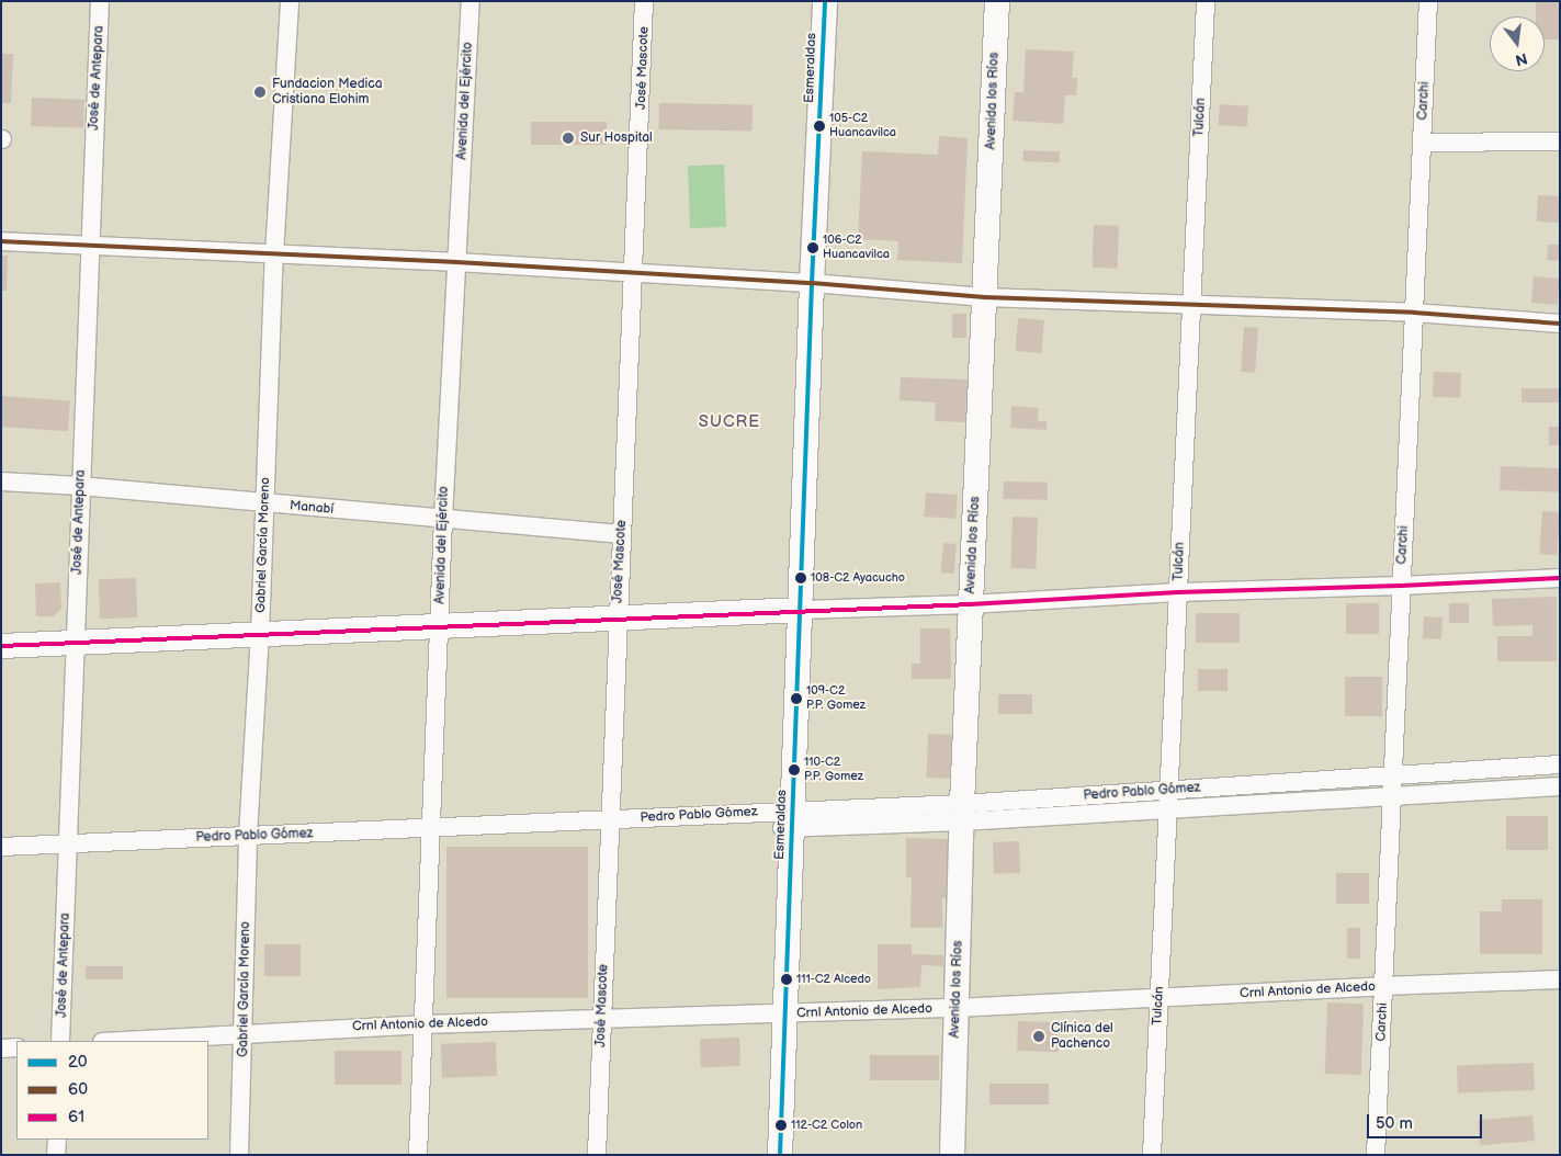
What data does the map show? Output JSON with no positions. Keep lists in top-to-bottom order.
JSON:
{
  "streets": {
    "main road": ["Esmeraldas", "Avenida los Ríos"],
    "street": [
      "José Mascote",
      "José de Antepara",
      "Avenida del Ejército",
      "Carchi",
      "Tulcán",
      "Manabí",
      "Gabriel García Moreno",
      "Pedro Pablo Gómez",
      "Crnl Antonio de Alcedo"
    ]
  },
  "crossings": [
    ["José Mascote", "Manabí"],
    ["José Mascote", "Pedro Pablo Gómez"],
    ["José Mascote", "Crnl Antonio de Alcedo"],
    ["Esmeraldas", "Pedro Pablo Gómez"],
    ["Esmeraldas", "Crnl Antonio de Alcedo"],
    ["José de Antepara", "Manabí"],
    ["José de Antepara", "Pedro Pablo Gómez"],
    ["Avenida del Ejército", "Manabí"],
    ["Avenida del Ejército", "Pedro Pablo Gómez"],
    ["Avenida del Ejército", "Crnl Antonio de Alcedo"],
    ["Avenida los Ríos", "Pedro Pablo Gómez"],
    ["Avenida los Ríos", "Crnl Antonio de Alcedo"],
    ["Carchi", "Pedro Pablo Gómez"],
    ["Carchi", "Crnl Antonio de Alcedo"],
    ["Tulcán", "Pedro Pablo Gómez"],
    ["Tulcán", "Crnl Antonio de Alcedo"],
    ["Manabí", "Gabriel García Moreno"],
    ["Gabriel García Moreno", "Pedro Pablo Gómez"],
    ["Gabriel García Moreno", "Crnl Antonio de Alcedo"]
  ],
  "districts": ["SUCRE"],
  "places": [
    "Fundacion Medica Cristiana Elohim",
    "105-C2 Huancavilca",
    "Sur Hospital",
    "106-C2 Huancavilca",
    "108-C2 Ayacucho",
    "109-C2 P.P. Gomez",
    "110-C2 P.P. Gomez",
    "111-C2 Alcedo",
    "Clínica del Pachenco",
    "112-C2 Colon"
  ],
  "lines": ["transit line 20", "transit line 60", "transit line 61"],
  "legend": ["20", "60", "61"],
  "scale_bar": "50 m",
  "north": "bottom"
}
